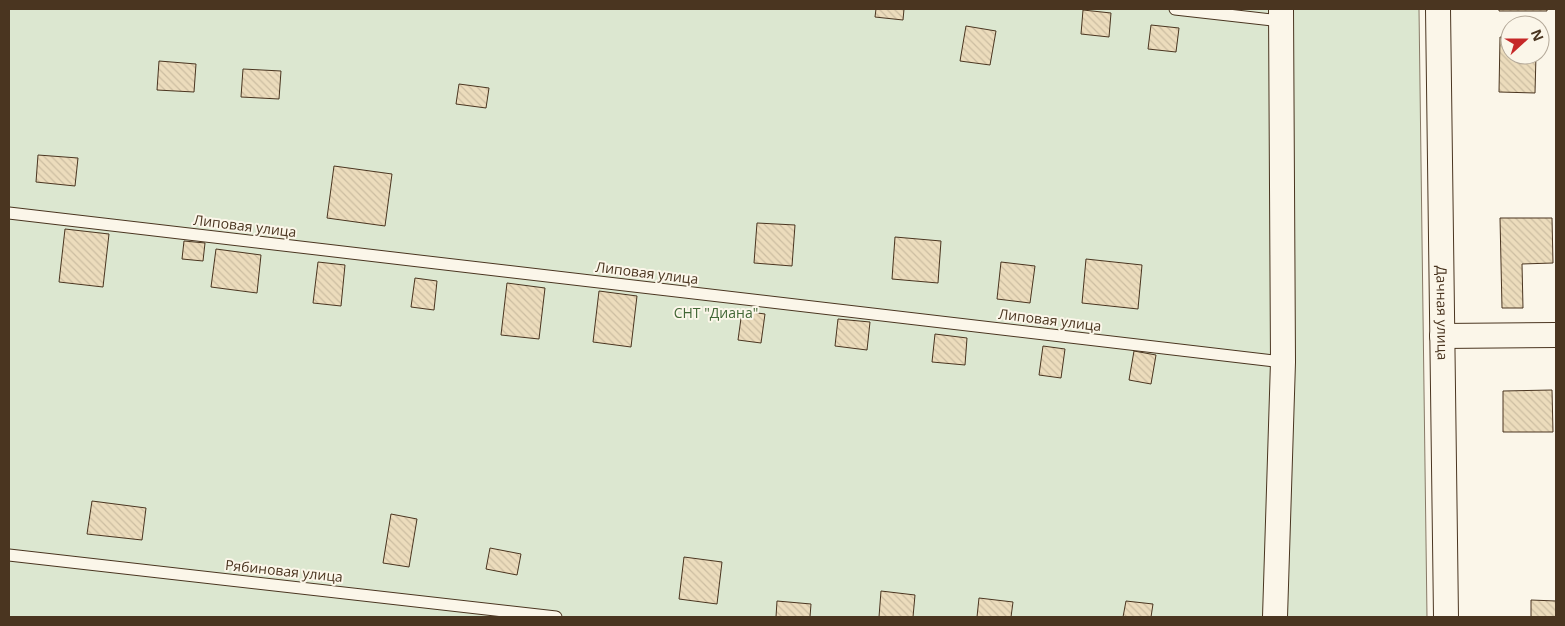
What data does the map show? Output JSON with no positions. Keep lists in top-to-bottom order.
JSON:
{
  "streets": {
    "street": ["Дачная улица"],
    "lane": ["Липовая улица", "Рябиновая улица"]
  },
  "parks": ["СНТ \"Диана\""],
  "north": "right"
}
